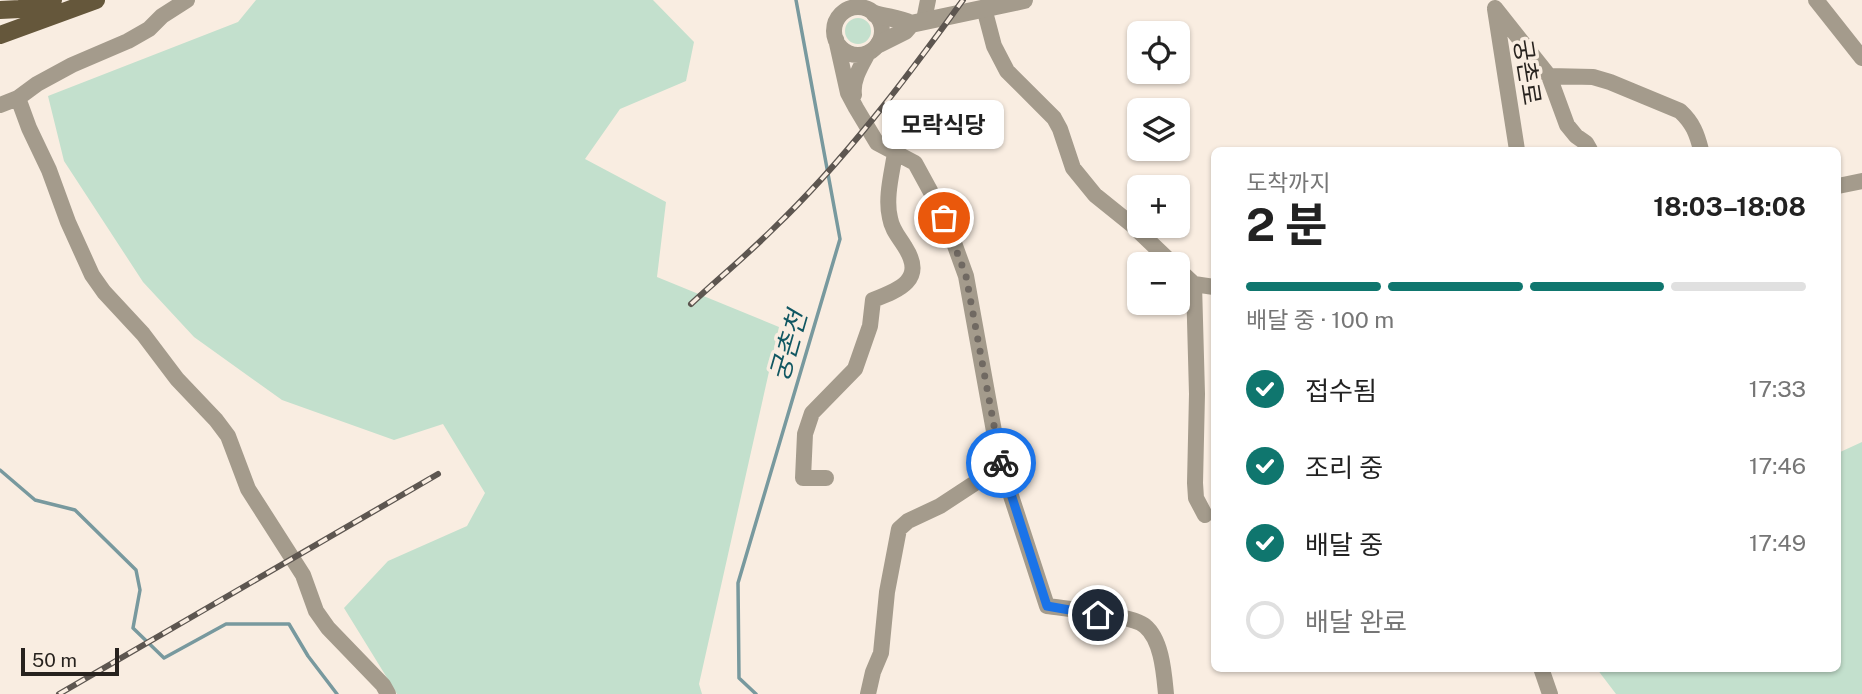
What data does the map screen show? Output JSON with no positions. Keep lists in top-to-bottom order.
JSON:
{
  "streets": {
    "street": ["궁촌로"]
  },
  "water": ["궁촌천"],
  "places": ["모락식당"],
  "scale_bar": "50 m",
  "page": {
    "map_buttons": ["+", "−"],
    "bubble": "모락식당",
    "heading": ["2 분", "도착까지", "18:03–18:08"],
    "bar": "배달 중 · 100 m",
    "list": [
      ["접수됨", "17:33"],
      ["조리 중", "17:46"],
      ["배달 중", "17:49"],
      "배달 완료"
    ],
    "scale": "50 m"
  }
}
